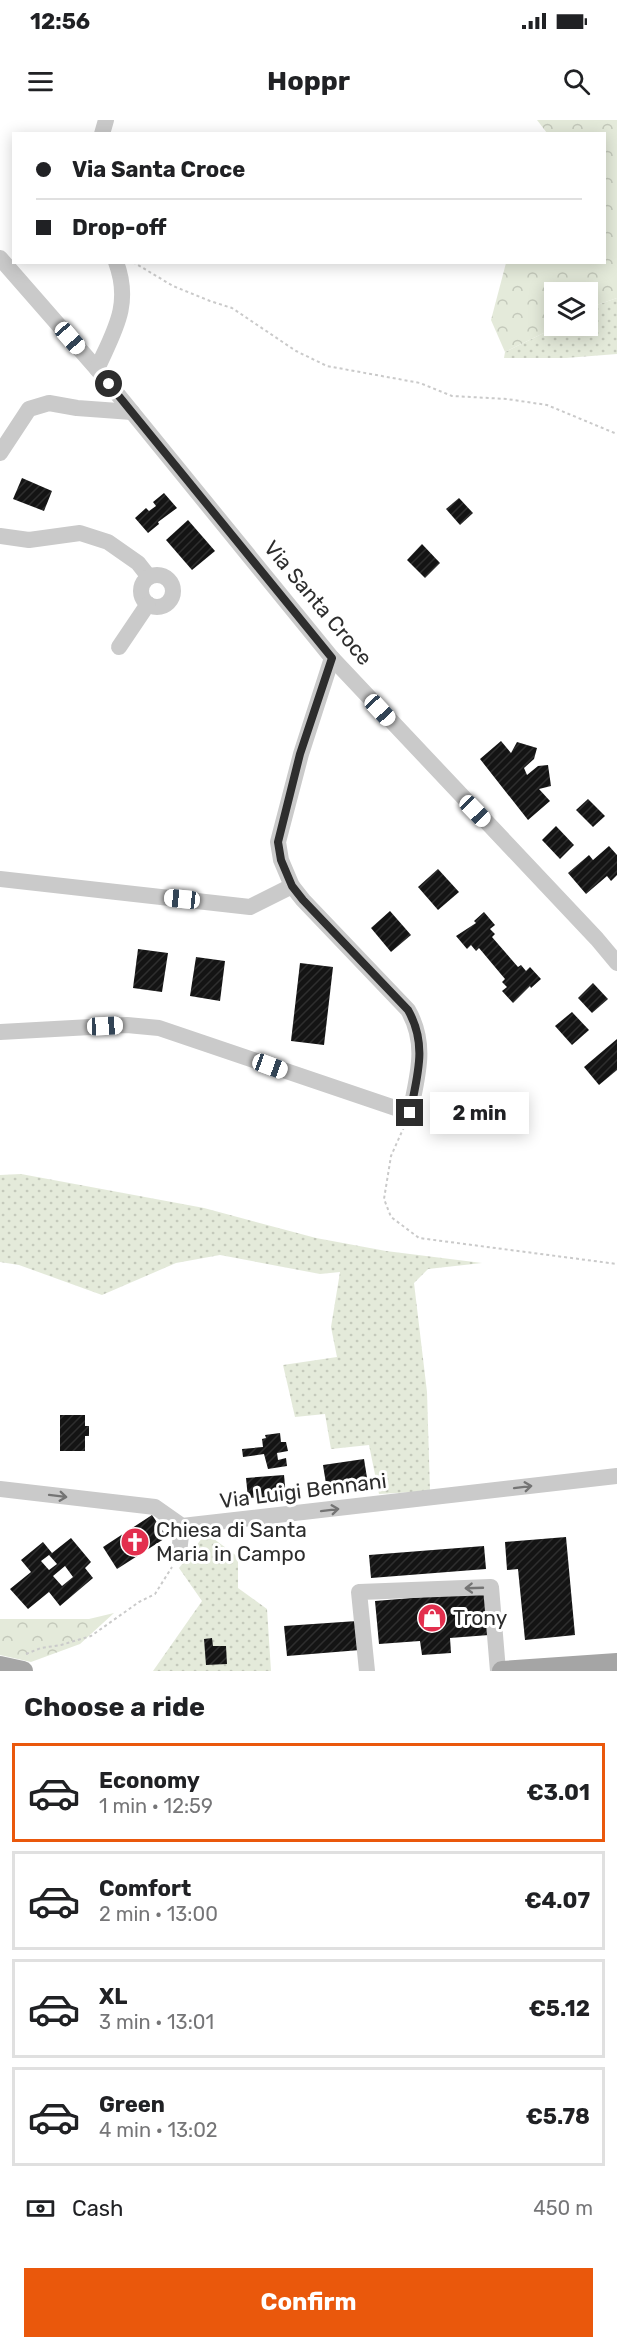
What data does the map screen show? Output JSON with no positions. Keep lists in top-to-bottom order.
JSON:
{
  "streets": {
    "street": ["Via Santa Croce", "Via Luigi Bennani"]
  },
  "one_way": ["Via Luigi Bennani"],
  "places": {
    "church": ["Chiesa di Santa Maria in Campo"],
    "shop": ["Trony"]
  },
  "page": {
    "status": "12:56",
    "header": "Hoppr",
    "banner": ["Via Santa Croce", "Drop-off"],
    "bubble": "2 min",
    "heading": "Choose a ride",
    "list": [
      {
        "name": "Economy",
        "note": "1 min · 12:59",
        "value": "€3.01"
      },
      {
        "name": "Comfort",
        "note": "2 min · 13:00",
        "value": "€4.07"
      },
      {
        "name": "XL",
        "note": "3 min · 13:01",
        "value": "€5.12"
      },
      {
        "name": "Green",
        "note": "4 min · 13:02",
        "value": "€5.78"
      }
    ],
    "pay": ["Cash", "450 m"],
    "buttons": "Confirm"
  }
}
